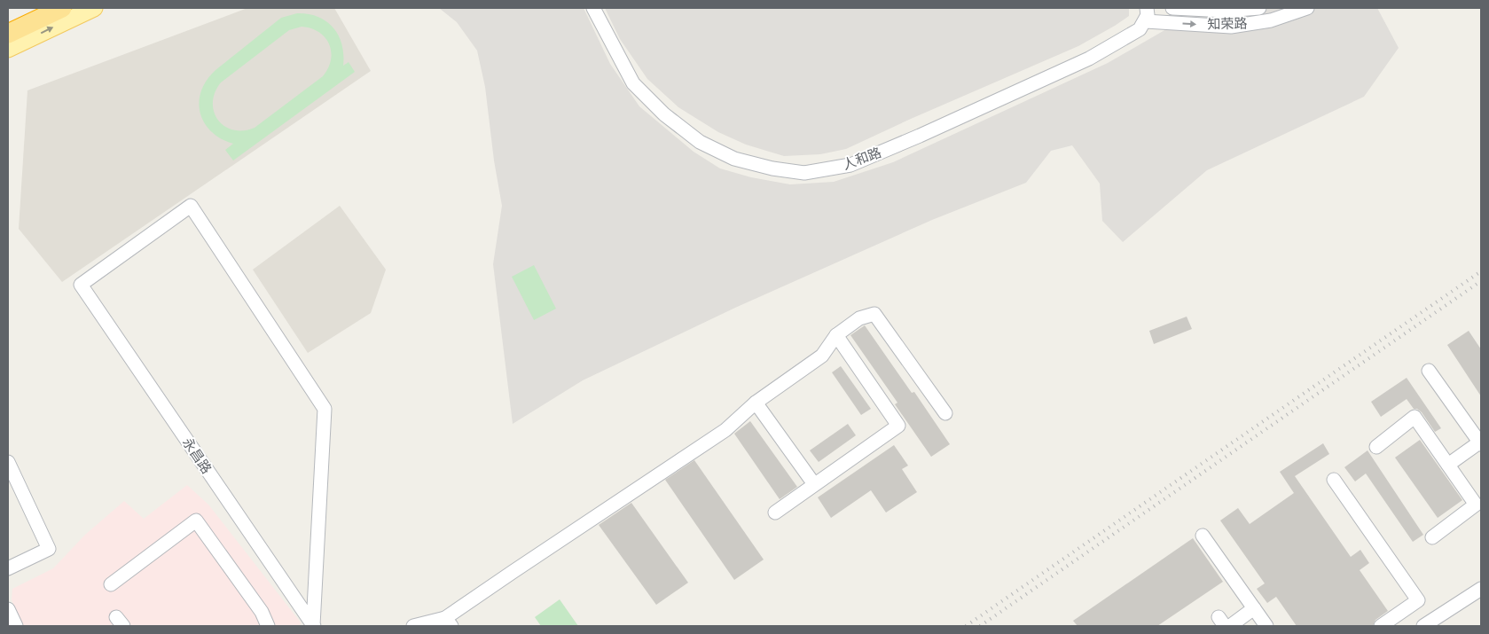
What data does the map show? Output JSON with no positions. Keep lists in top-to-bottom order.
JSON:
{
  "streets": {
    "street": ["知荣路", "人和路", "永昌路"]
  },
  "crossings": [
    ["知荣路", "人和路"]
  ]
}
